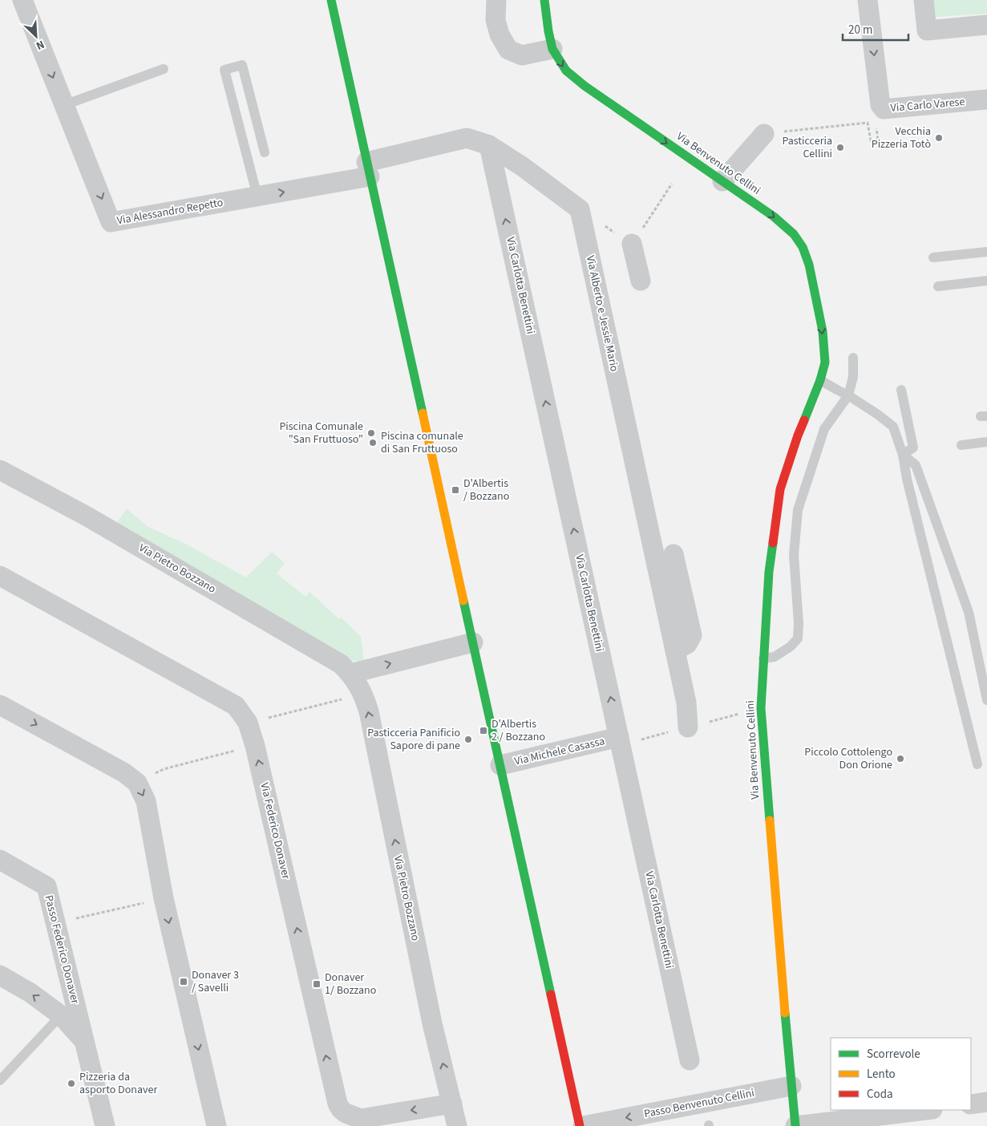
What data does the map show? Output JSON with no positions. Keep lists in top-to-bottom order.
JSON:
{
  "streets": {
    "street": [
      "Via Carlo Varese",
      "Via Benvenuto Cellini",
      "Via Alessandro Repetto",
      "Via Carlotta Benettini",
      "Via Alberto e Jessie Mario",
      "Via Pietro Bozzano",
      "Via Michele Casassa",
      "Via Federico Donaver",
      "Passo Federico Donaver",
      "Passo Benvenuto Cellini"
    ]
  },
  "crossings": [
    ["Via Benvenuto Cellini", "Passo Benvenuto Cellini"],
    ["Via Carlotta Benettini", "Via Michele Casassa"],
    ["Via Pietro Bozzano", "Via Federico Donaver"]
  ],
  "one_way": ["Passo Benvenuto Cellini"],
  "places": {
    "other": [
      "Vecchia Pizzeria Totò",
      "Pasticceria Cellini",
      "Piscina Comunale \"San Fruttuoso\"",
      "Piscina comunale di San Fruttuoso",
      "Pasticceria Panificio Sapore di pane",
      "Piccolo Cottolengo Don Orione",
      "Pizzeria da asporto Donaver"
    ],
    "transit": [
      "D'Albertis / Bozzano",
      "D'Albertis 2 / Bozzano",
      "Donaver 3 / Savelli",
      "Donaver 1/ Bozzano"
    ]
  },
  "legend": ["Scorrevole", "Lento", "Coda"],
  "scale_bar": "20 m",
  "north": "bottom right"
}
